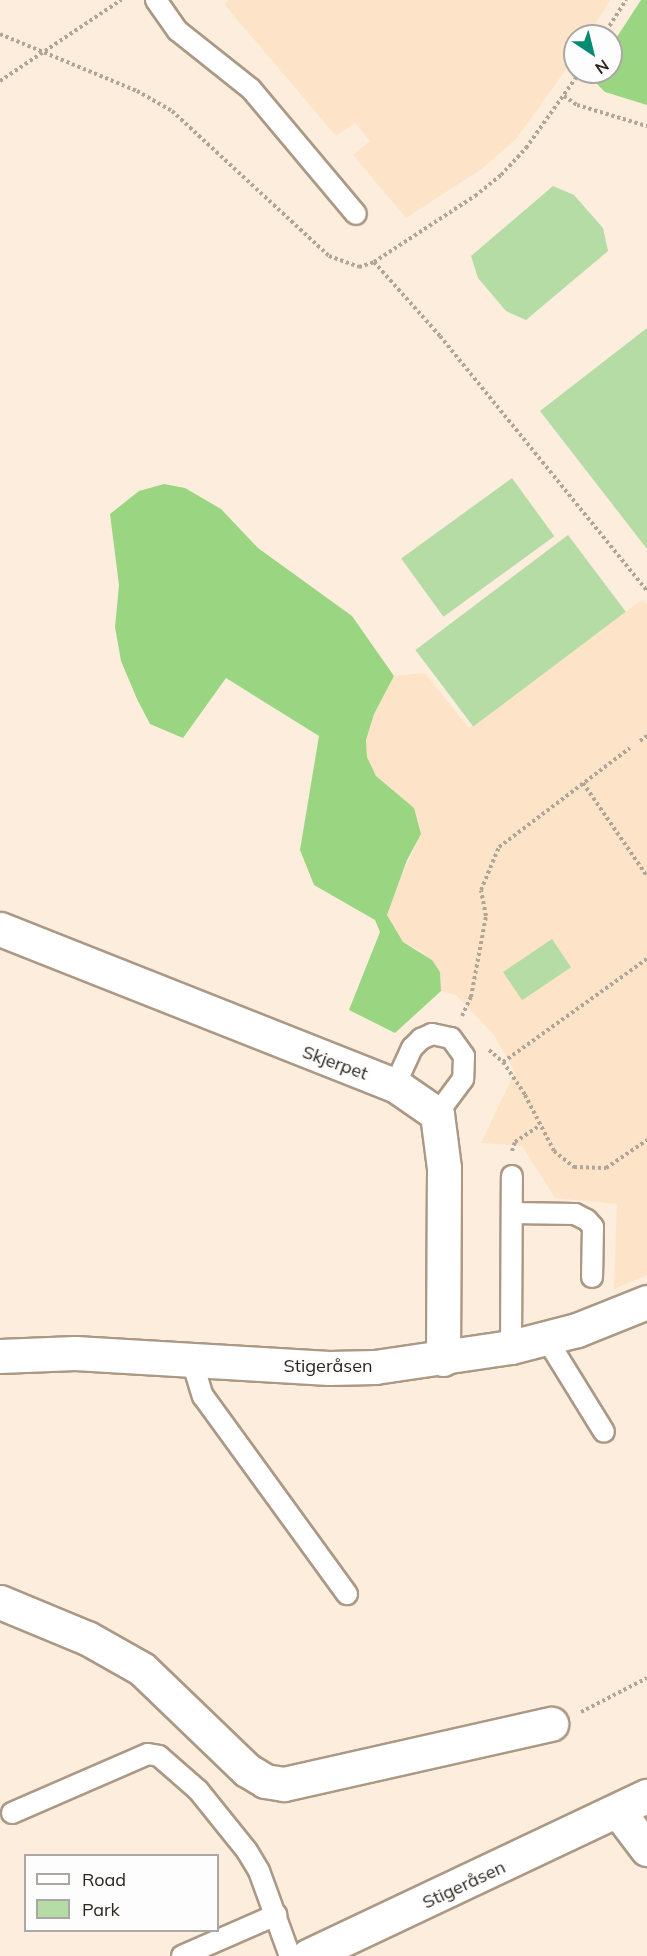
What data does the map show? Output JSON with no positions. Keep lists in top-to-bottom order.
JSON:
{
  "streets": {
    "street": ["Skjerpet", "Stigeråsen"]
  },
  "legend": ["Road", "Park"],
  "north": "bottom right"
}
